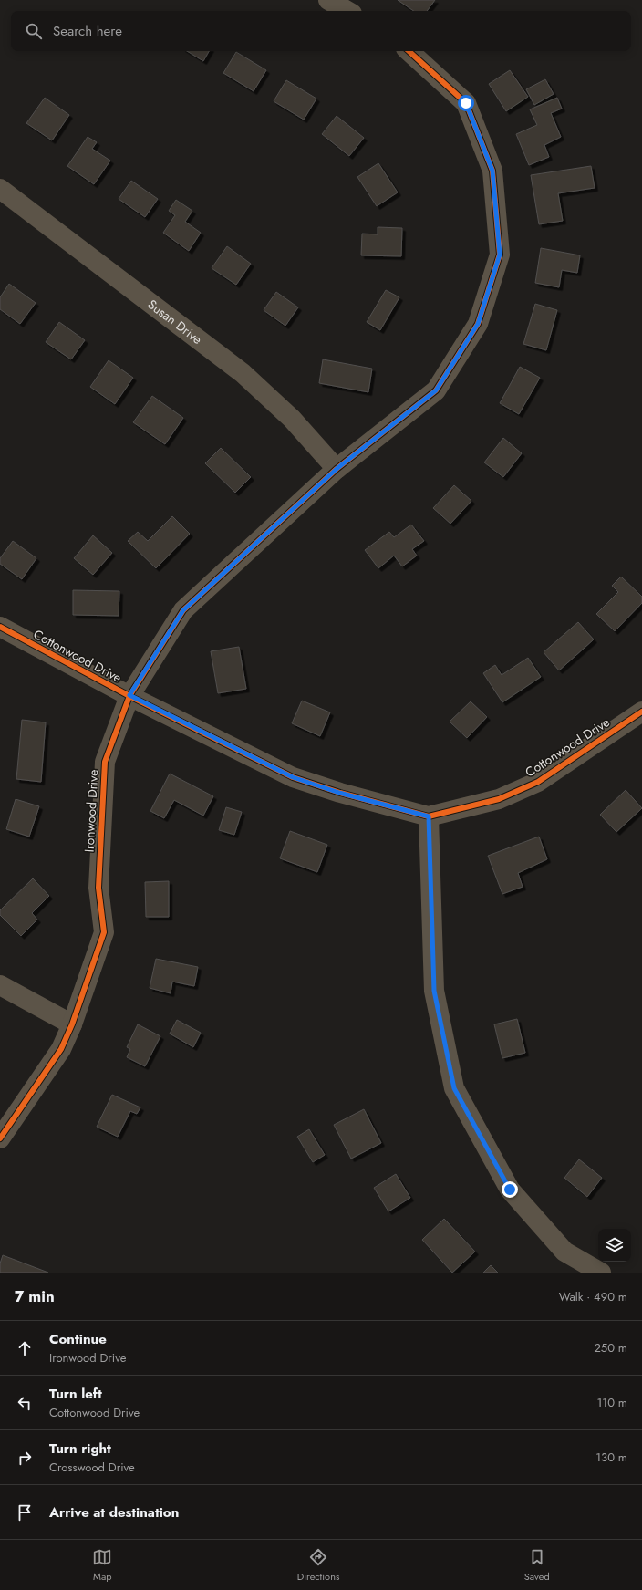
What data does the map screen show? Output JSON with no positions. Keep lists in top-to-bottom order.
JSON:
{
  "streets": {
    "street": ["Susan Drive", "Cottonwood Drive", "Ironwood Drive"]
  },
  "crossings": [
    ["Susan Drive", "Ironwood Drive"],
    ["Cottonwood Drive", "Ironwood Drive"]
  ],
  "page": {
    "search": "Search here",
    "heading": ["7 min", "Walk · 490 m"],
    "list": [
      ["Continue", "Ironwood Drive", "250 m"],
      ["Turn left", "Cottonwood Drive", "110 m"],
      ["Turn right", "Crosswood Drive", "130 m"],
      "Arrive at destination"
    ],
    "nav": ["Map", "Directions", "Saved"]
  }
}
